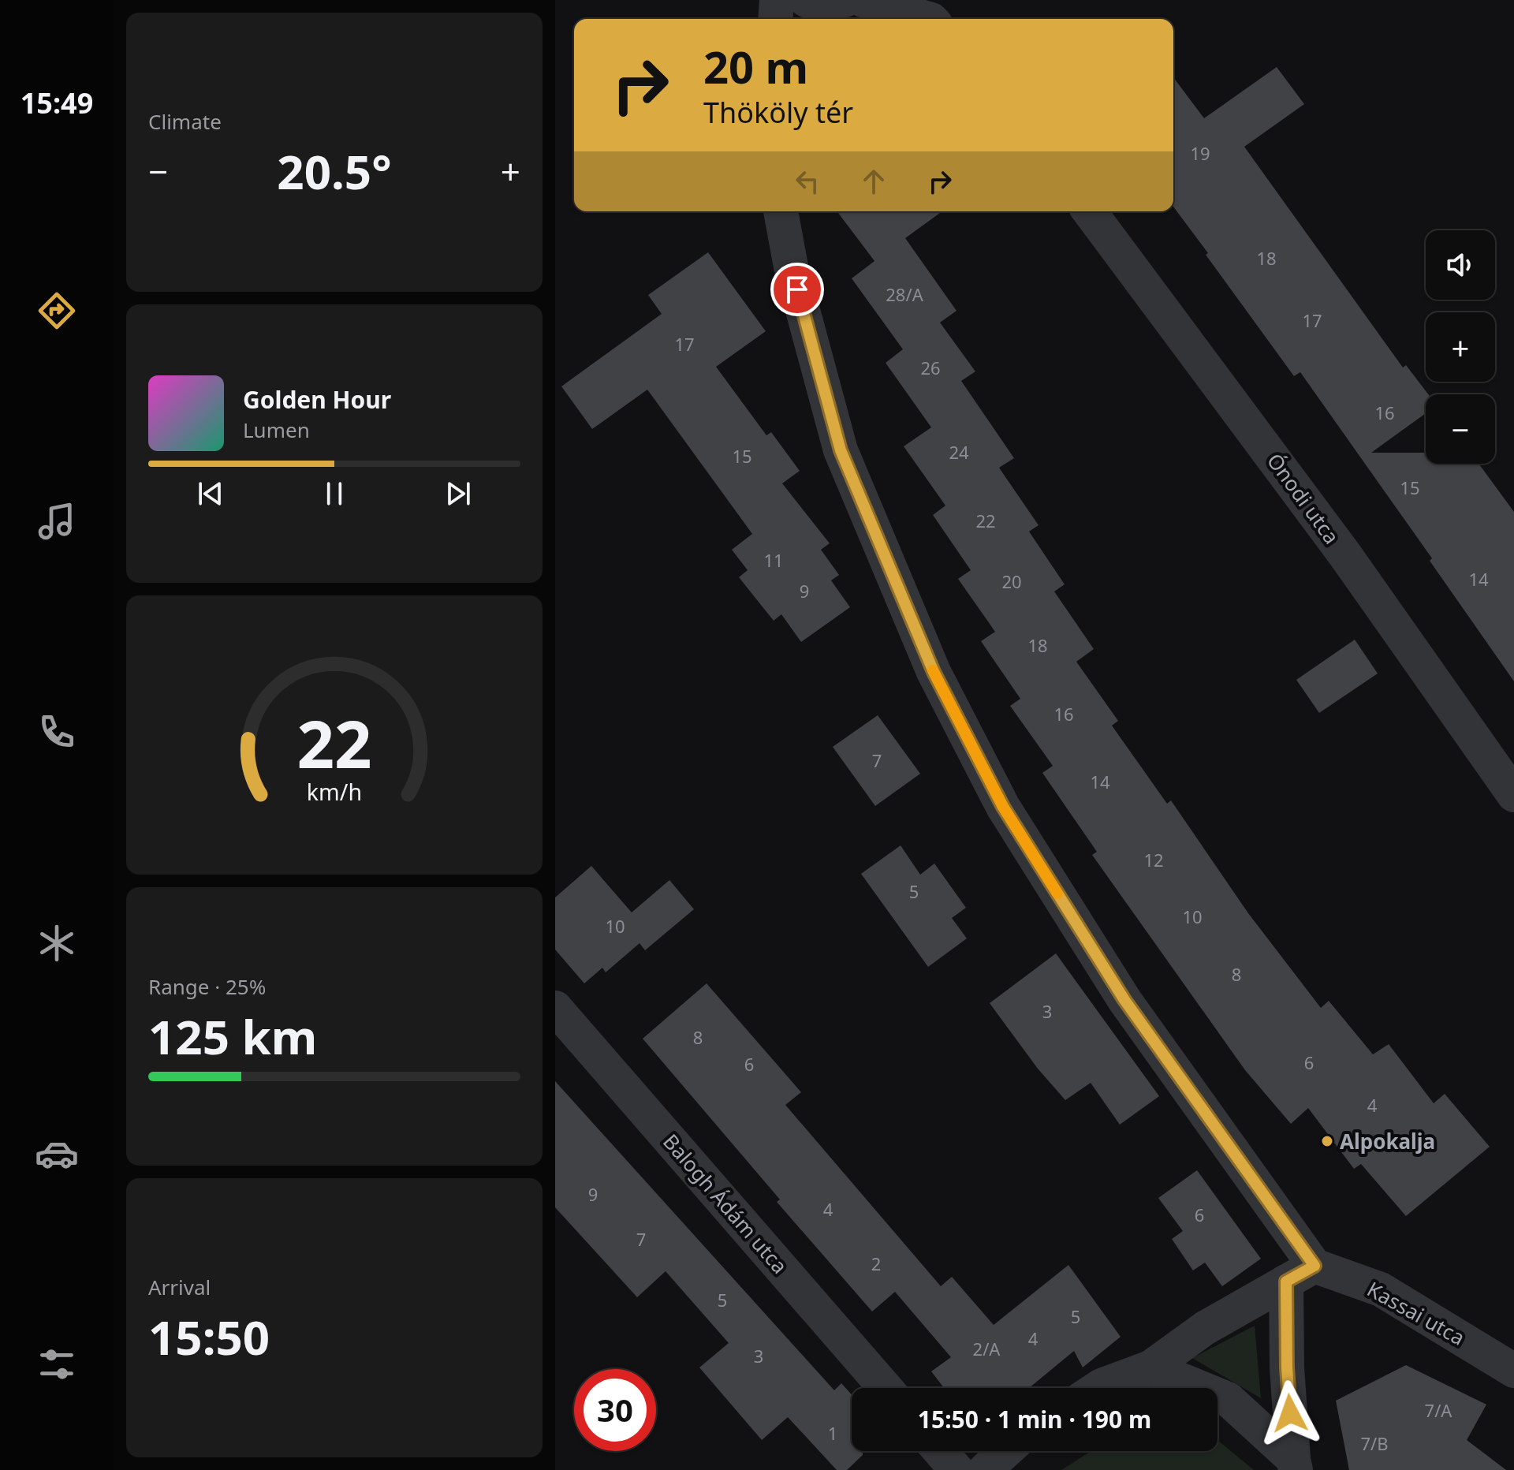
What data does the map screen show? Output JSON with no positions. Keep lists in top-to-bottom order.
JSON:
{
  "streets": {
    "street": ["Ónodi utca", "Balogh Ádám utca", "Kassai utca"]
  },
  "places": ["Alpokalja"],
  "house_numbers": [
    "19",
    "18",
    "28/A",
    "17",
    "17",
    "26",
    "16",
    "24",
    "15",
    "15",
    "22",
    "11",
    "14",
    "20",
    "9",
    "18",
    "16",
    "7",
    "14",
    "12",
    "5",
    "10",
    "10",
    "8",
    "3",
    "8",
    "6",
    "6",
    "4",
    "9",
    "4",
    "6",
    "7",
    "2",
    "5",
    "5",
    "4",
    "2/A",
    "3",
    "7/A",
    "1",
    "7/B"
  ],
  "page": {
    "tabs": "15:49",
    "tile": [
      "Climate",
      ["Range · 25%", "125 km"],
      ["Arrival", "15:50"]
    ],
    "turn": ["20 m", "Thököly tér"],
    "heat": ["−", "20.5°", "+"],
    "map_buttons": ["+", "−"],
    "song": ["Golden Hour", "Lumen"],
    "limit": "30",
    "trip": "15:50 · 1 min · 190 m",
    "gauge": ["22", "km/h"]
  }
}
